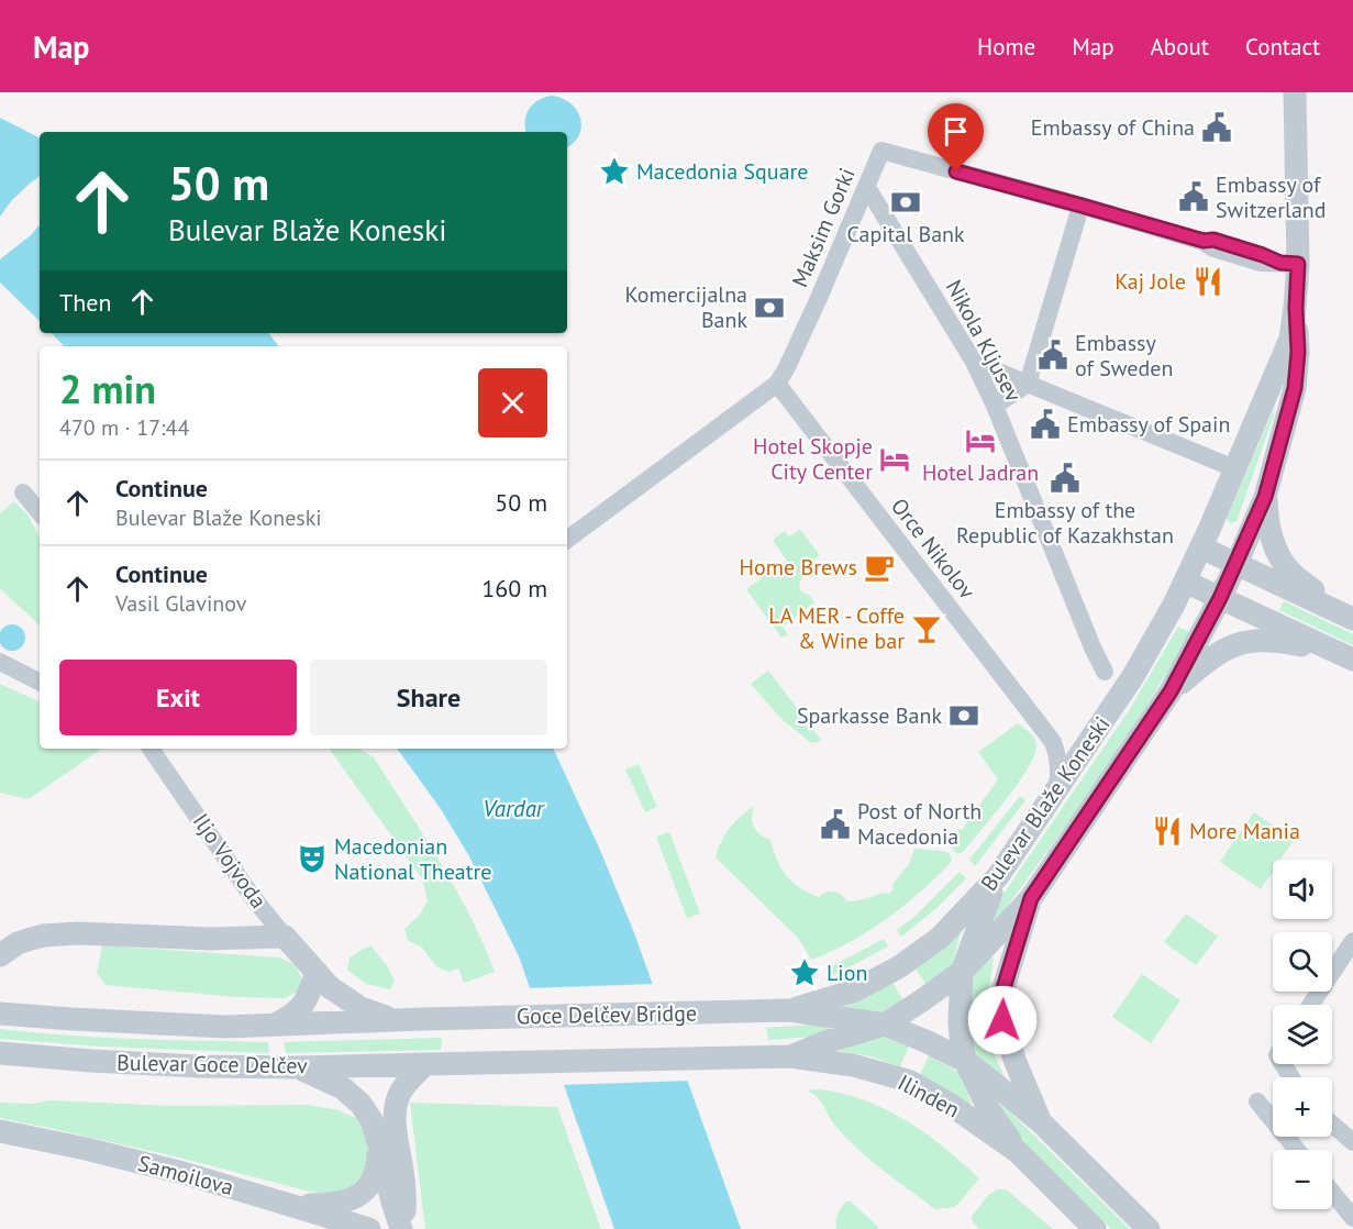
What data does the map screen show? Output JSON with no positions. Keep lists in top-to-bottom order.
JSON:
{
  "streets": {
    "street": [
      "Maksim Gorki",
      "Nikola Kljusev",
      "Orce Nikolov",
      "Bulevar Blaže Koneski",
      "Iljo Vojvoda",
      "Goce Delčev Bridge",
      "Bulevar Goce Delčev",
      "Ilinden",
      "Samoilova"
    ]
  },
  "crossings": [
    ["Maksim Gorki", "Nikola Kljusev"],
    ["Maksim Gorki", "Orce Nikolov"],
    ["Orce Nikolov", "Bulevar Blaže Koneski"],
    ["Bulevar Blaže Koneski", "Goce Delčev Bridge"],
    ["Bulevar Blaže Koneski", "Ilinden"],
    ["Iljo Vojvoda", "Bulevar Goce Delčev"],
    ["Goce Delčev Bridge", "Bulevar Goce Delčev"],
    ["Goce Delčev Bridge", "Ilinden"]
  ],
  "water": ["Vardar"],
  "places": {
    "public building": [
      "Embassy of China",
      "Embassy of Switzerland",
      "Embassy of Sweden",
      "Embassy of Spain",
      "Embassy of the Republic of Kazakhstan",
      "Post of North Macedonia"
    ],
    "place": ["Macedonia Square", "Lion"],
    "bank": ["Capital Bank", "Komercijalna Bank", "Sparkasse Bank"],
    "restaurant": ["Kaj Jole", "More Mania"],
    "hotel": ["Hotel Jadran", "Hotel Skopje City Center"],
    "cafe": ["Home Brews"],
    "bar": ["LA MER - Coffe & Wine bar"],
    "theatre": ["Macedonian National Theatre"]
  },
  "page": {
    "header": "Map",
    "nav": [
      "Home",
      "Map",
      "About",
      "Contact"
    ],
    "turn": ["50 m", "Bulevar Blaže Koneski"],
    "then": "Then",
    "heading": ["2 min", "470 m · 17:44"],
    "list": [
      {
        "name": "Continue",
        "note": "Bulevar Blaže Koneski",
        "value": "50 m"
      },
      {
        "name": "Continue",
        "note": "Vasil Glavinov",
        "value": "160 m"
      }
    ],
    "buttons": ["Exit", "Share"],
    "map_buttons": ["+", "−"]
  }
}
